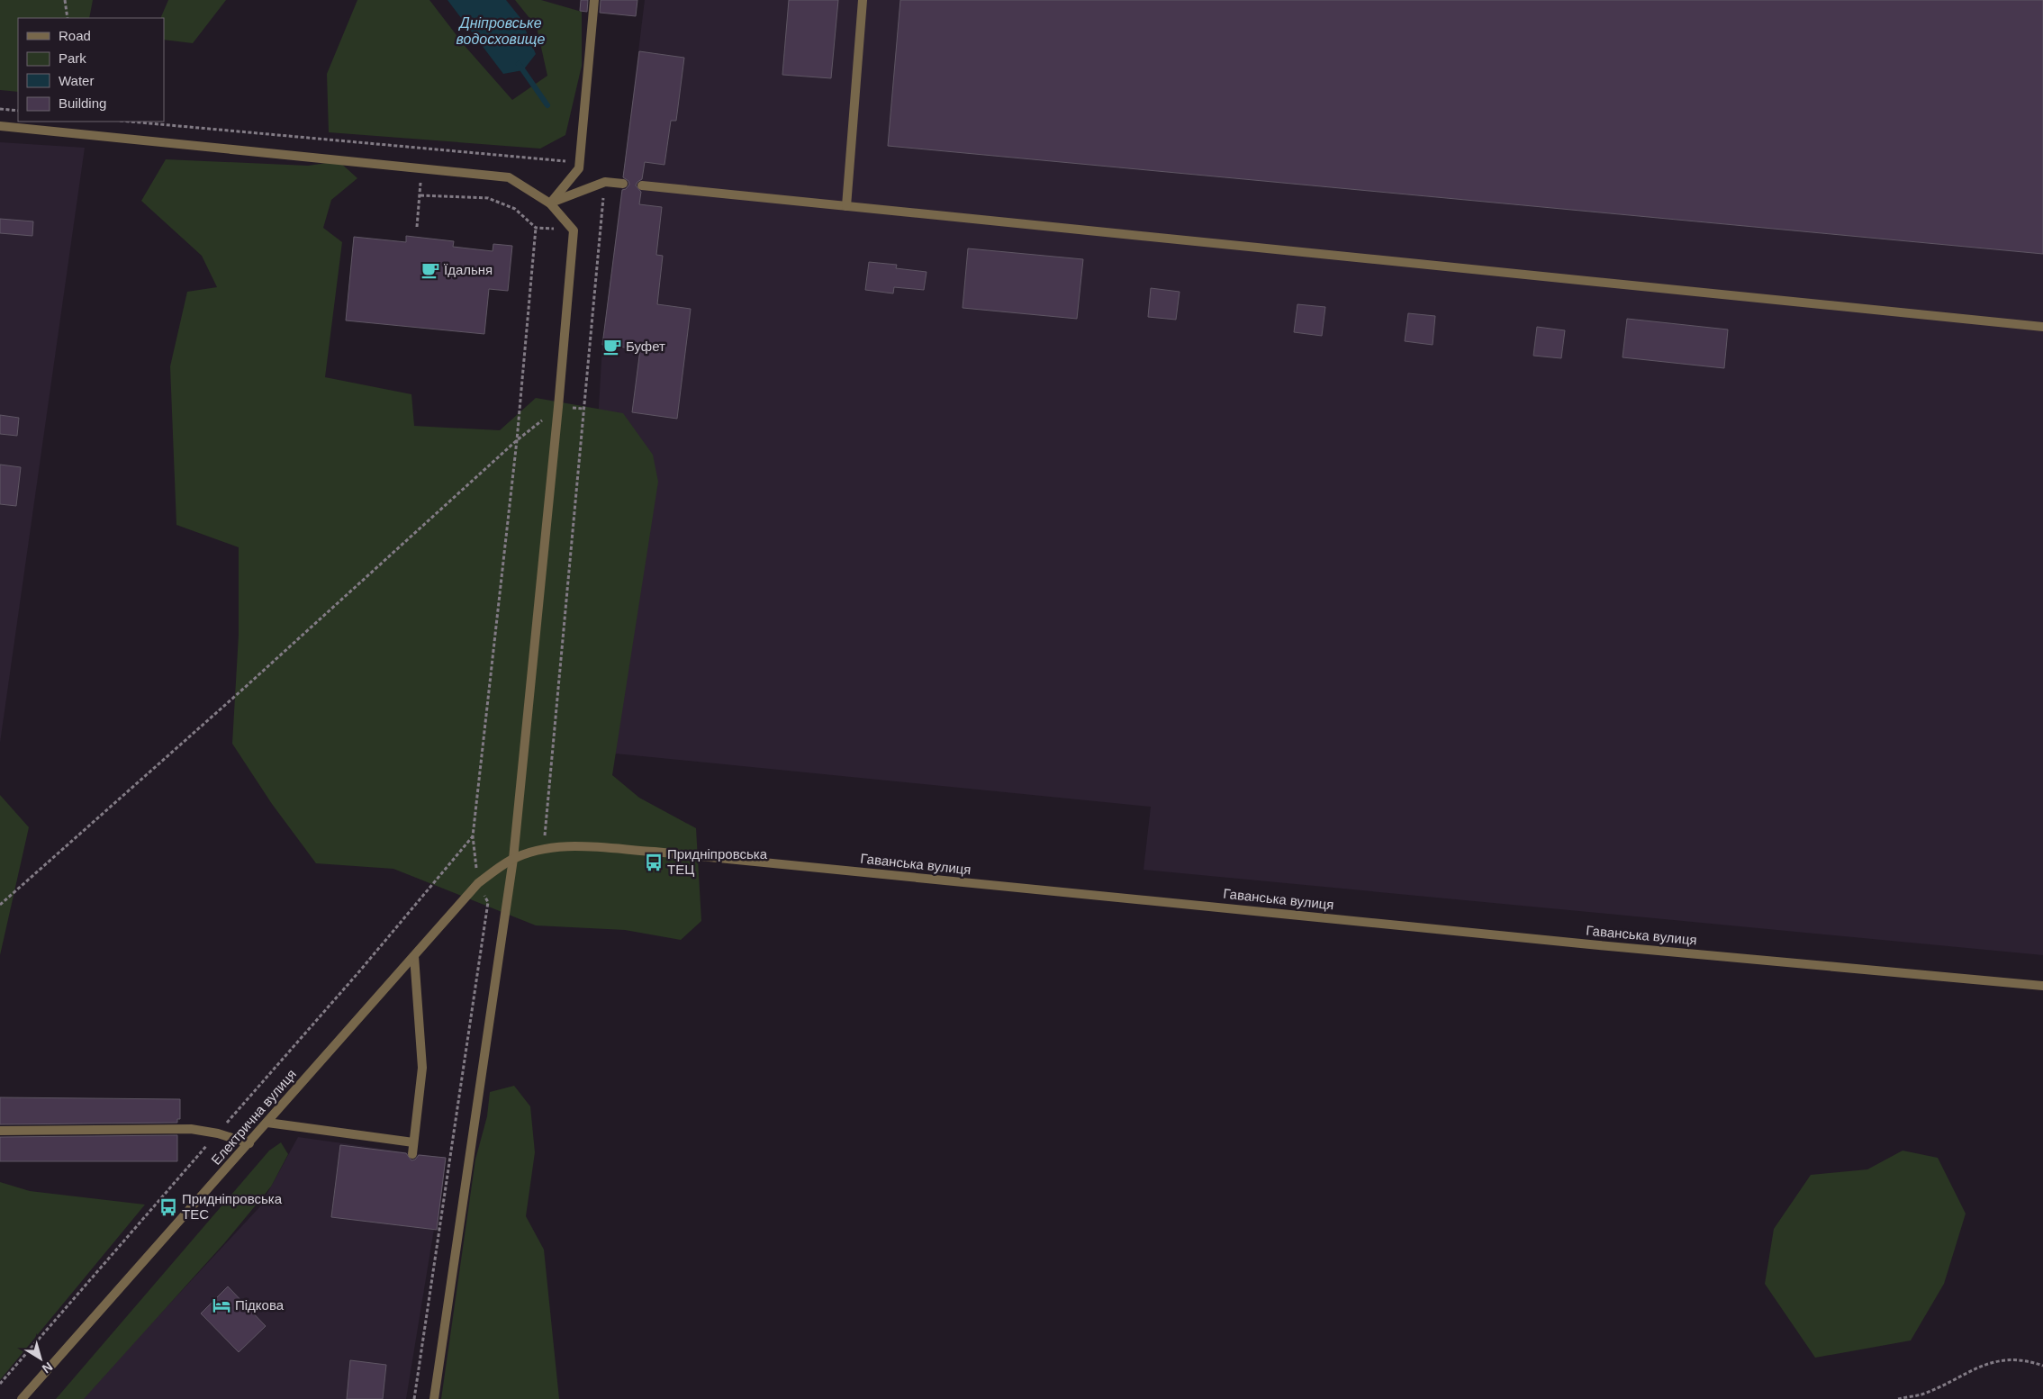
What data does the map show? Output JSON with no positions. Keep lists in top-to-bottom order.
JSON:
{
  "streets": {
    "street": ["Гаванська вулиця", "Електрична вулиця"]
  },
  "crossings": [
    ["Гаванська вулиця", "Електрична вулиця"]
  ],
  "water": ["Дніпровське водосховище"],
  "places": {
    "cafe": ["Їдальня", "Буфет"],
    "bus stop": ["Придніпровська ТЕЦ", "Придніпровська ТЕС"],
    "hotel": ["Підкова"]
  },
  "legend": [
    "Road",
    "Park",
    "Water",
    "Building"
  ],
  "north": "bottom right"
}
